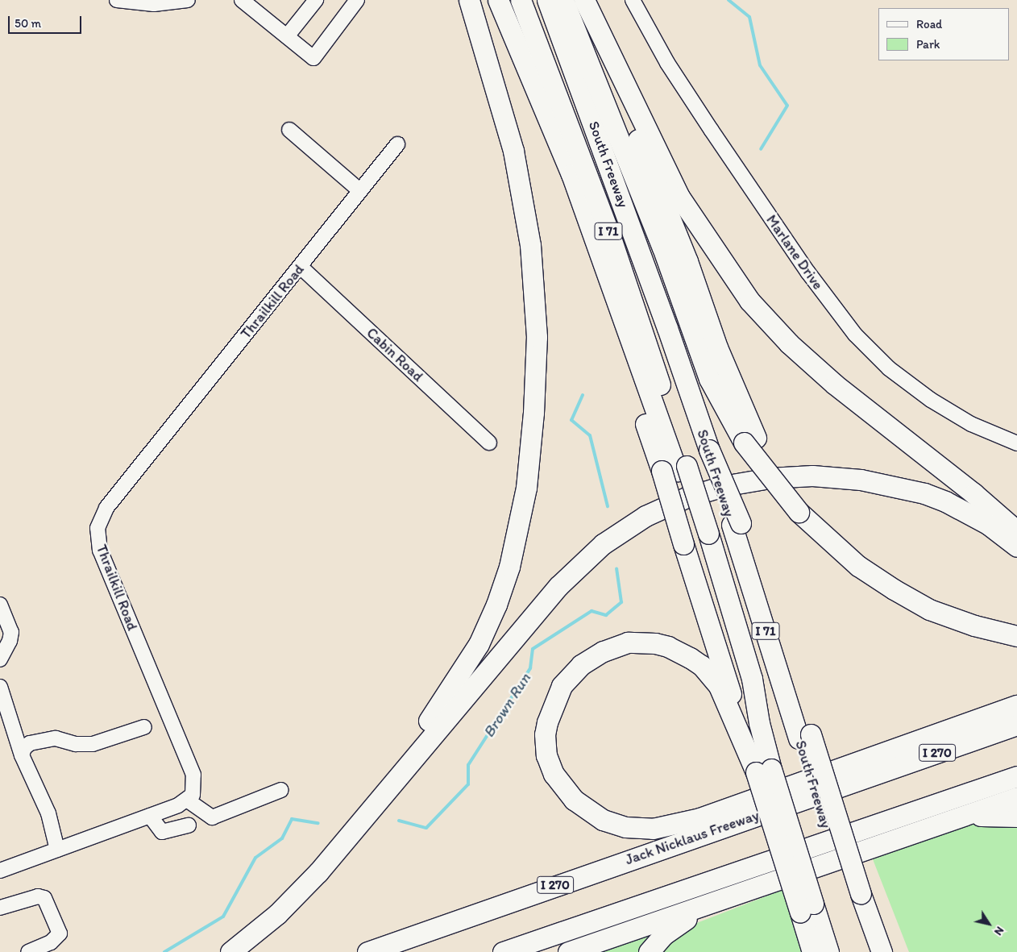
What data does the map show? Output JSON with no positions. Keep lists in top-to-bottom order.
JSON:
{
  "streets": {
    "highway": [
      "South Freeway",
      "I 71",
      "I 270",
      "Jack Nicklaus Freeway"
    ],
    "street": ["Marlane Drive", "Thrailkill Road", "Cabin Road"]
  },
  "crossings": [
    ["Thrailkill Road", "Cabin Road"]
  ],
  "water": ["Brown Run"],
  "legend": ["Road", "Park"],
  "scale_bar": "50 m",
  "north": "bottom right"
}
